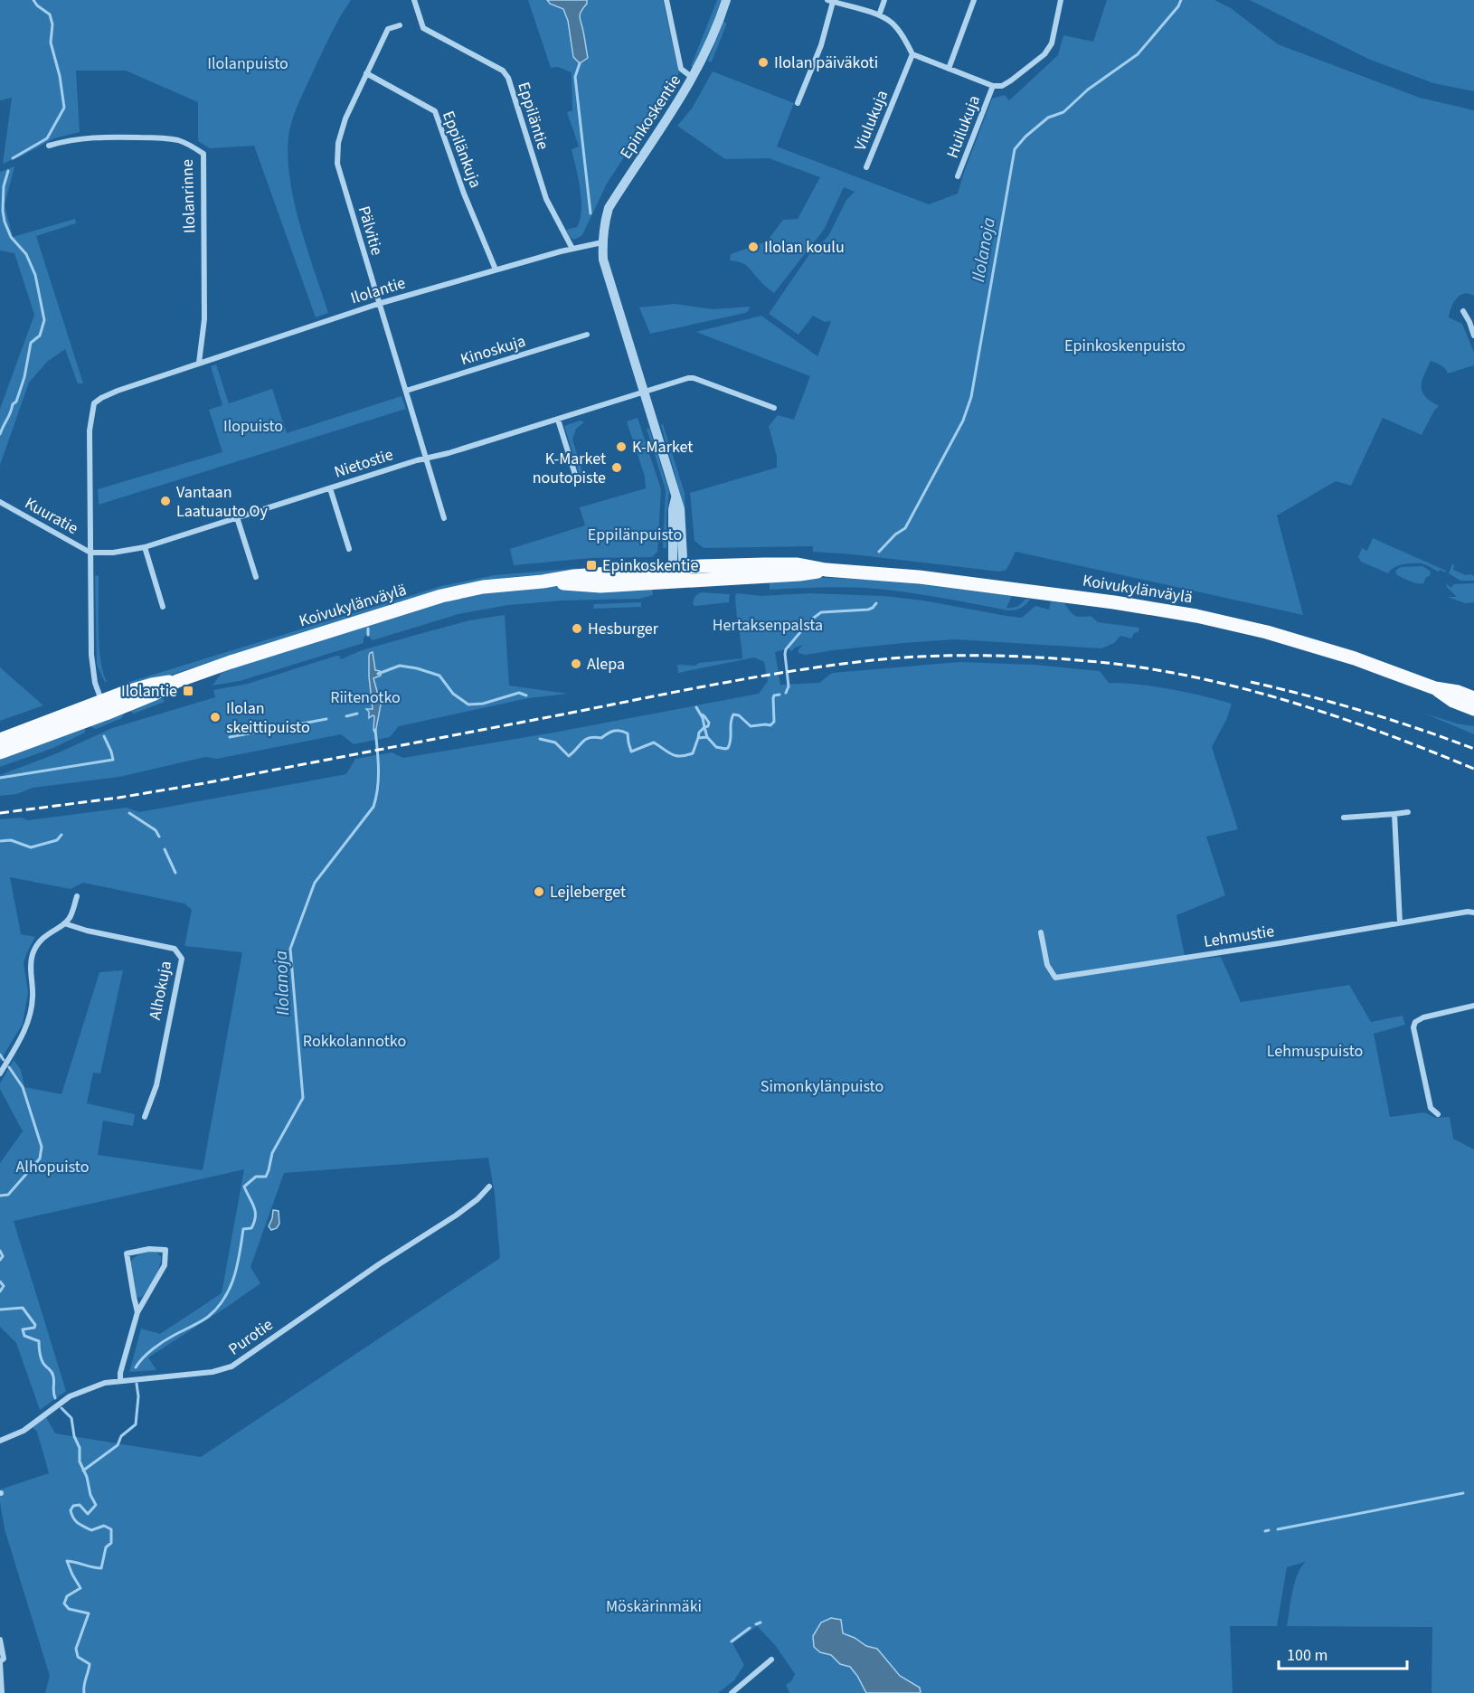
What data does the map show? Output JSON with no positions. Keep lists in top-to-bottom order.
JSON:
{
  "streets": {
    "main road": ["Koivukylänväylä"],
    "street": [
      "Eppiläntie",
      "Epinkoskentie",
      "Viulukuja",
      "Huilukuja",
      "Eppilänkuja",
      "Ilolanrinne",
      "Pälvitie",
      "Ilolantie",
      "Kinoskuja",
      "Nietostie",
      "Kuuratie",
      "Lehmustie",
      "Alhokuja",
      "Purotie"
    ]
  },
  "crossings": [
    ["Eppiläntie", "Ilolantie"],
    ["Epinkoskentie", "Ilolantie"],
    ["Epinkoskentie", "Nietostie"],
    ["Epinkoskentie", "Koivukylänväylä"],
    ["Eppilänkuja", "Pälvitie"],
    ["Eppilänkuja", "Ilolantie"],
    ["Ilolanrinne", "Ilolantie"],
    ["Pälvitie", "Ilolantie"],
    ["Pälvitie", "Kinoskuja"],
    ["Pälvitie", "Nietostie"],
    ["Ilolantie", "Nietostie"],
    ["Ilolantie", "Kuuratie"],
    ["Ilolantie", "Koivukylänväylä"],
    ["Nietostie", "Kuuratie"]
  ],
  "water": ["Ilolanoja"],
  "parks": [
    "Ilolanpuisto",
    "Epinkoskenpuisto",
    "Ilopuisto",
    "Eppilänpuisto",
    "Hertaksenpalsta",
    "Riitenotko",
    "Rokkolannotko",
    "Lehmuspuisto",
    "Simonkylänpuisto",
    "Alhopuisto",
    "Möskärinmäki"
  ],
  "places": {
    "other": [
      "Ilolan päiväkoti",
      "Ilolan koulu",
      "K-Market",
      "K-Market noutopiste",
      "Vantaan Laatuauto Oy",
      "Hesburger",
      "Alepa",
      "Ilolan skeittipuisto",
      "Lejleberget"
    ],
    "transit": ["Epinkoskentie", "Ilolantie"]
  },
  "scale_bar": "100 m"
}
